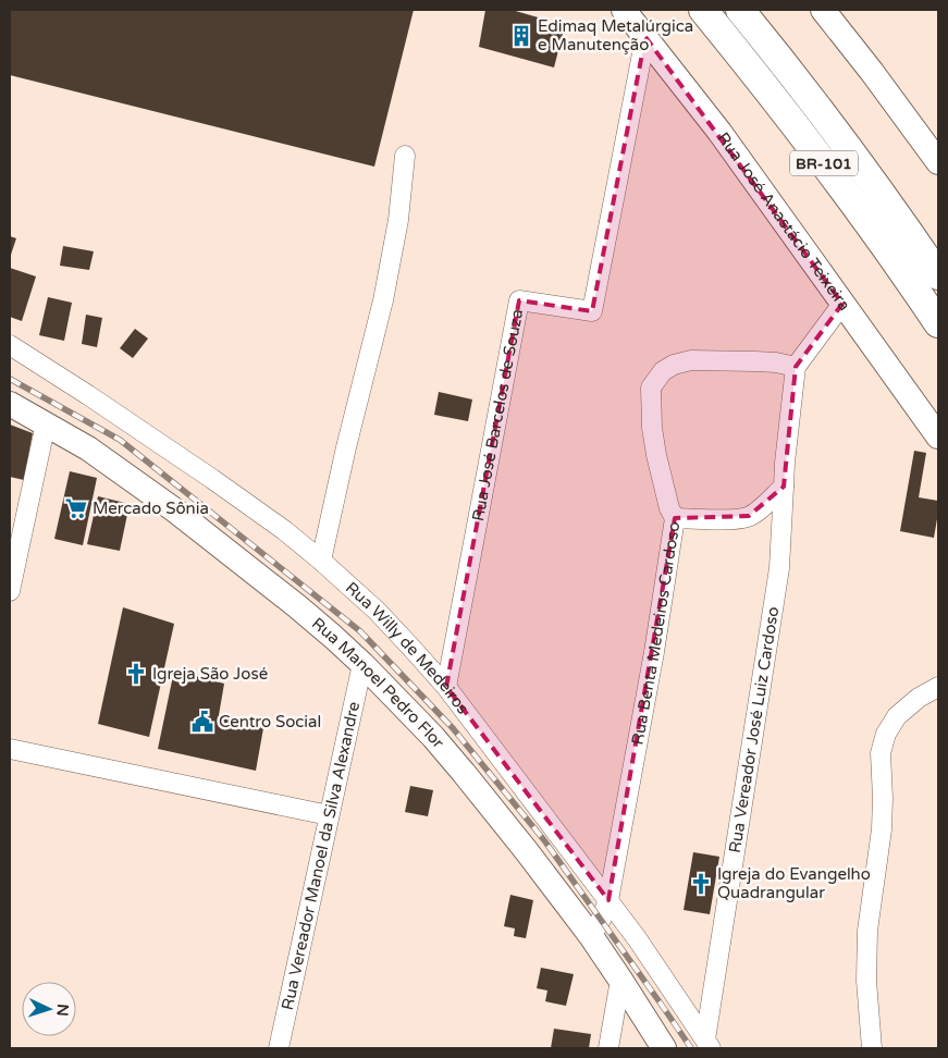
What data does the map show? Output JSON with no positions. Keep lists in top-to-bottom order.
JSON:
{
  "streets": {
    "highway": ["BR-101"],
    "main road": ["Rua José Anastácio Teixeira", "Rua Manoel Pedro Flor"],
    "street": [
      "Rua José Barcelos de Souza",
      "Rua Benta Medeiros Cardoso",
      "Rua Willy de Medeiros",
      "Rua Vereador José Luiz Cardoso",
      "Rua Vereador Manoel da Silva Alexandre"
    ]
  },
  "crossings": [
    ["Rua José Anastácio Teixeira", "Rua José Barcelos de Souza"],
    ["Rua José Barcelos de Souza", "Rua Willy de Medeiros"],
    ["Rua Benta Medeiros Cardoso", "Rua Willy de Medeiros"],
    ["Rua Benta Medeiros Cardoso", "Rua Manoel Pedro Flor"],
    ["Rua Benta Medeiros Cardoso", "Rua Vereador José Luiz Cardoso"],
    ["Rua Willy de Medeiros", "Rua Vereador José Luiz Cardoso"],
    ["Rua Manoel Pedro Flor", "Rua Vereador Manoel da Silva Alexandre"]
  ],
  "places": {
    "building": ["Edimaq Metalúrgica e Manutenção"],
    "supermarket": ["Mercado Sônia"],
    "church": ["Igreja São José", "Igreja do Evangelho Quadrangular"],
    "public building": ["Centro Social"]
  },
  "north": "right"
}
